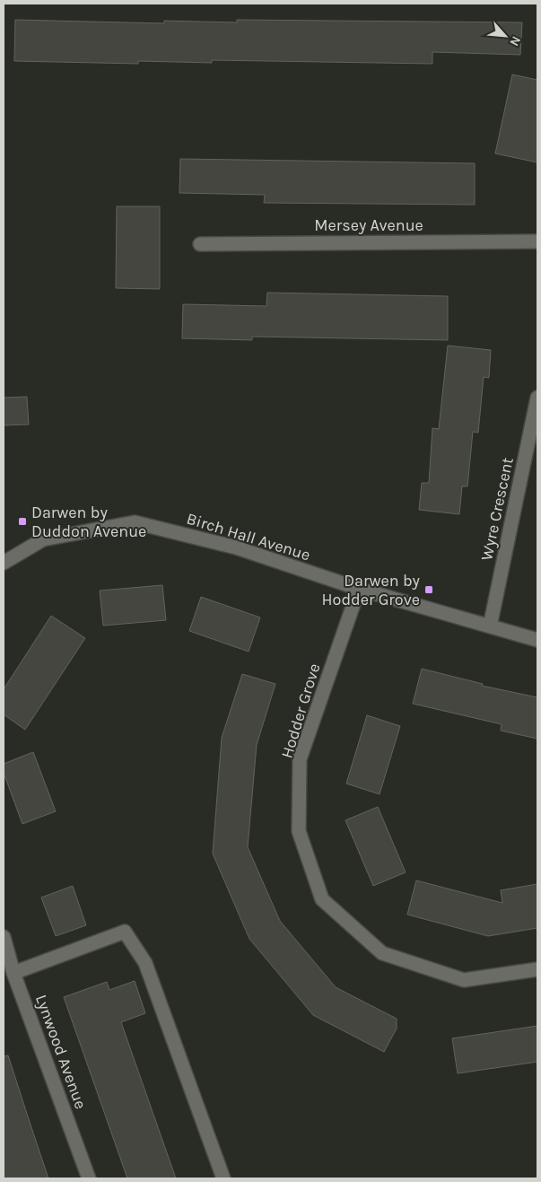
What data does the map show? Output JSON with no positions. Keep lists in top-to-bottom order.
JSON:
{
  "streets": {
    "street": [
      "Mersey Avenue",
      "Wyre Crescent",
      "Birch Hall Avenue",
      "Hodder Grove",
      "Lynwood Avenue"
    ]
  },
  "crossings": [
    ["Wyre Crescent", "Birch Hall Avenue"],
    ["Birch Hall Avenue", "Hodder Grove"]
  ],
  "places": {
    "transit": ["Darwen by Duddon Avenue", "Darwen by Hodder Grove"]
  },
  "north": "bottom right"
}
